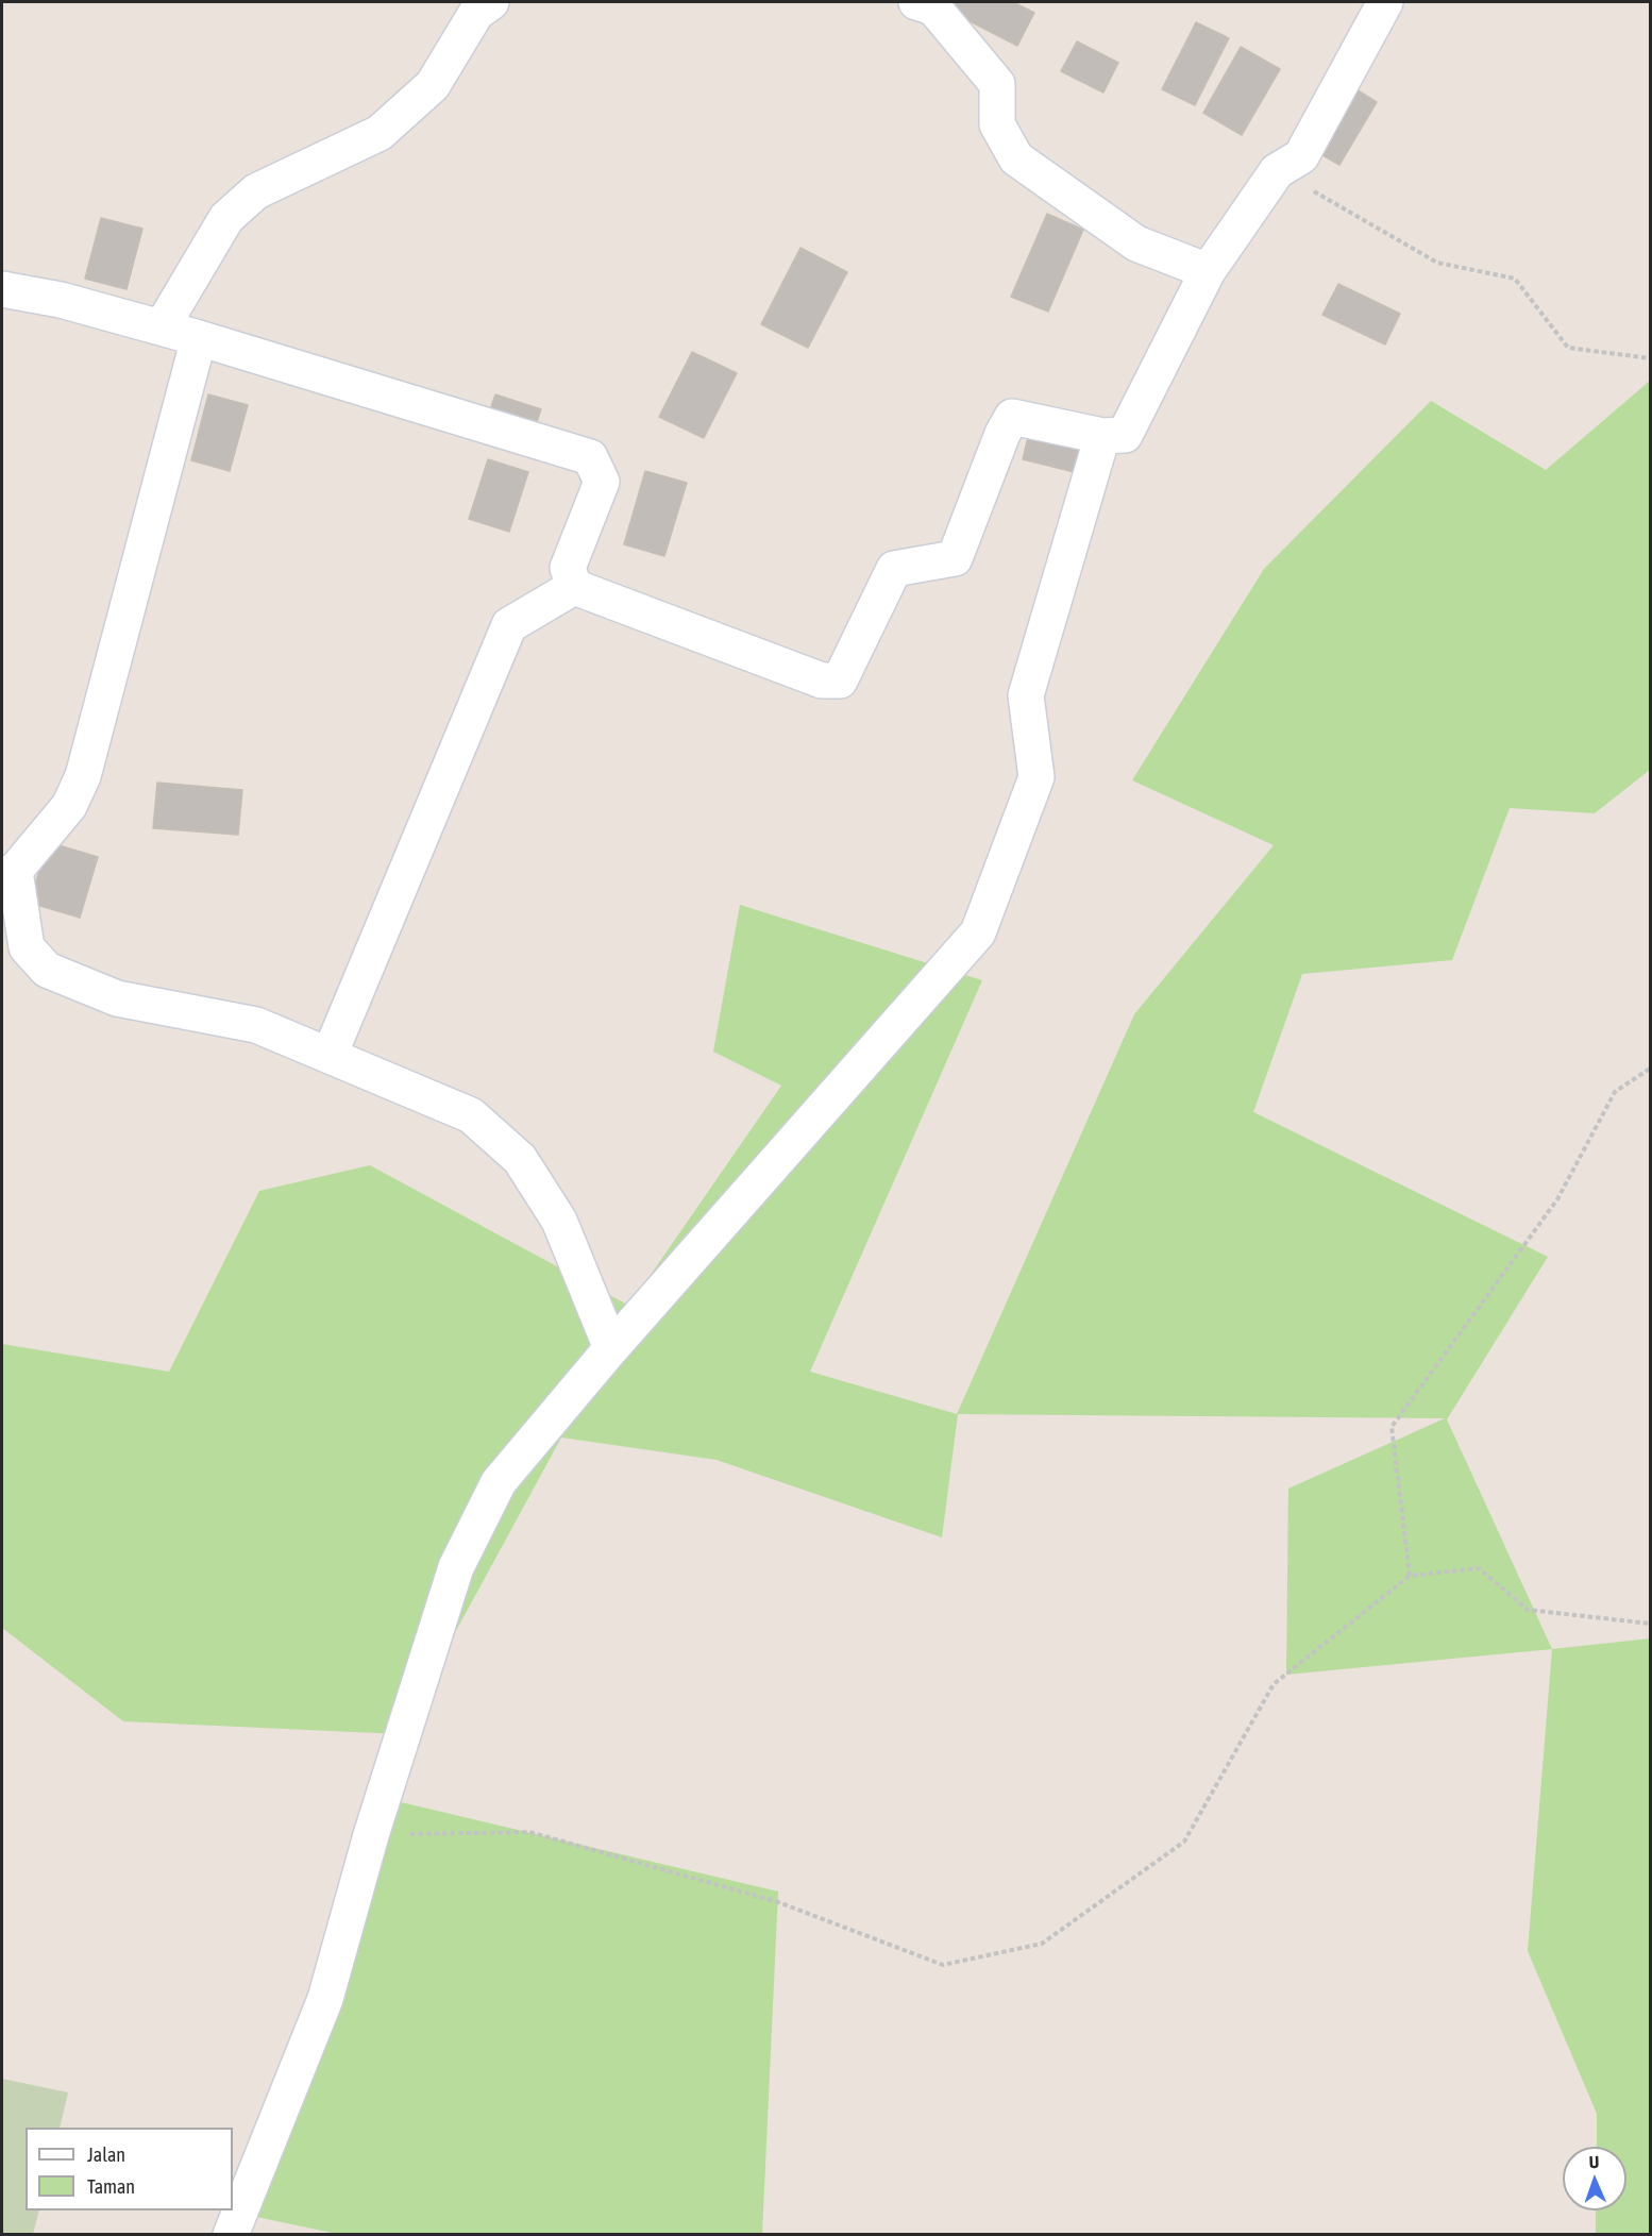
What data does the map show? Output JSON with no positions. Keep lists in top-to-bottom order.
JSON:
{
  "legend": ["Jalan", "Taman"],
  "north": "top"
}
